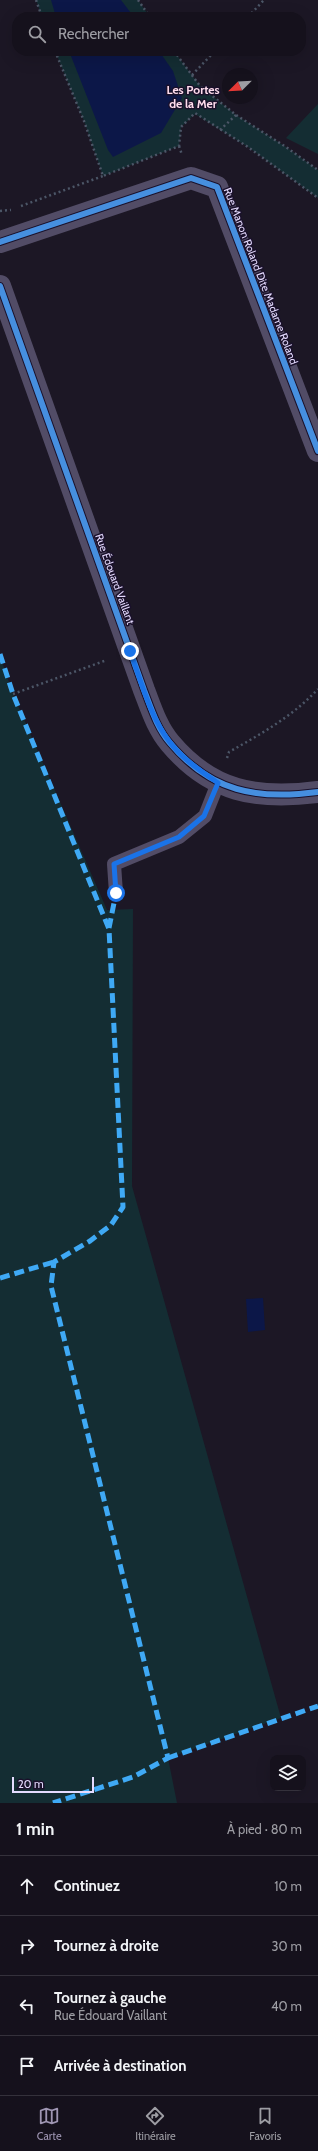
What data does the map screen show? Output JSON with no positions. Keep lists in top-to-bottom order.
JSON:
{
  "streets": {
    "street": ["Rue Manon Roland Dite Madame Roland", "Rue Édouard Vaillant"]
  },
  "districts": ["Les Portes de la Mer"],
  "scale_bar": "20 m",
  "north": "bottom left",
  "page": {
    "search": "Rechercher",
    "scale": "20 m",
    "heading": ["1 min", "À pied · 80 m"],
    "list": [
      ["Continuez", "10 m"],
      ["Tournez à droite", "30 m"],
      ["Tournez à gauche", "Rue Édouard Vaillant", "40 m"],
      "Arrivée à destination"
    ],
    "nav": ["Carte", "Itinéraire", "Favoris"]
  }
}
